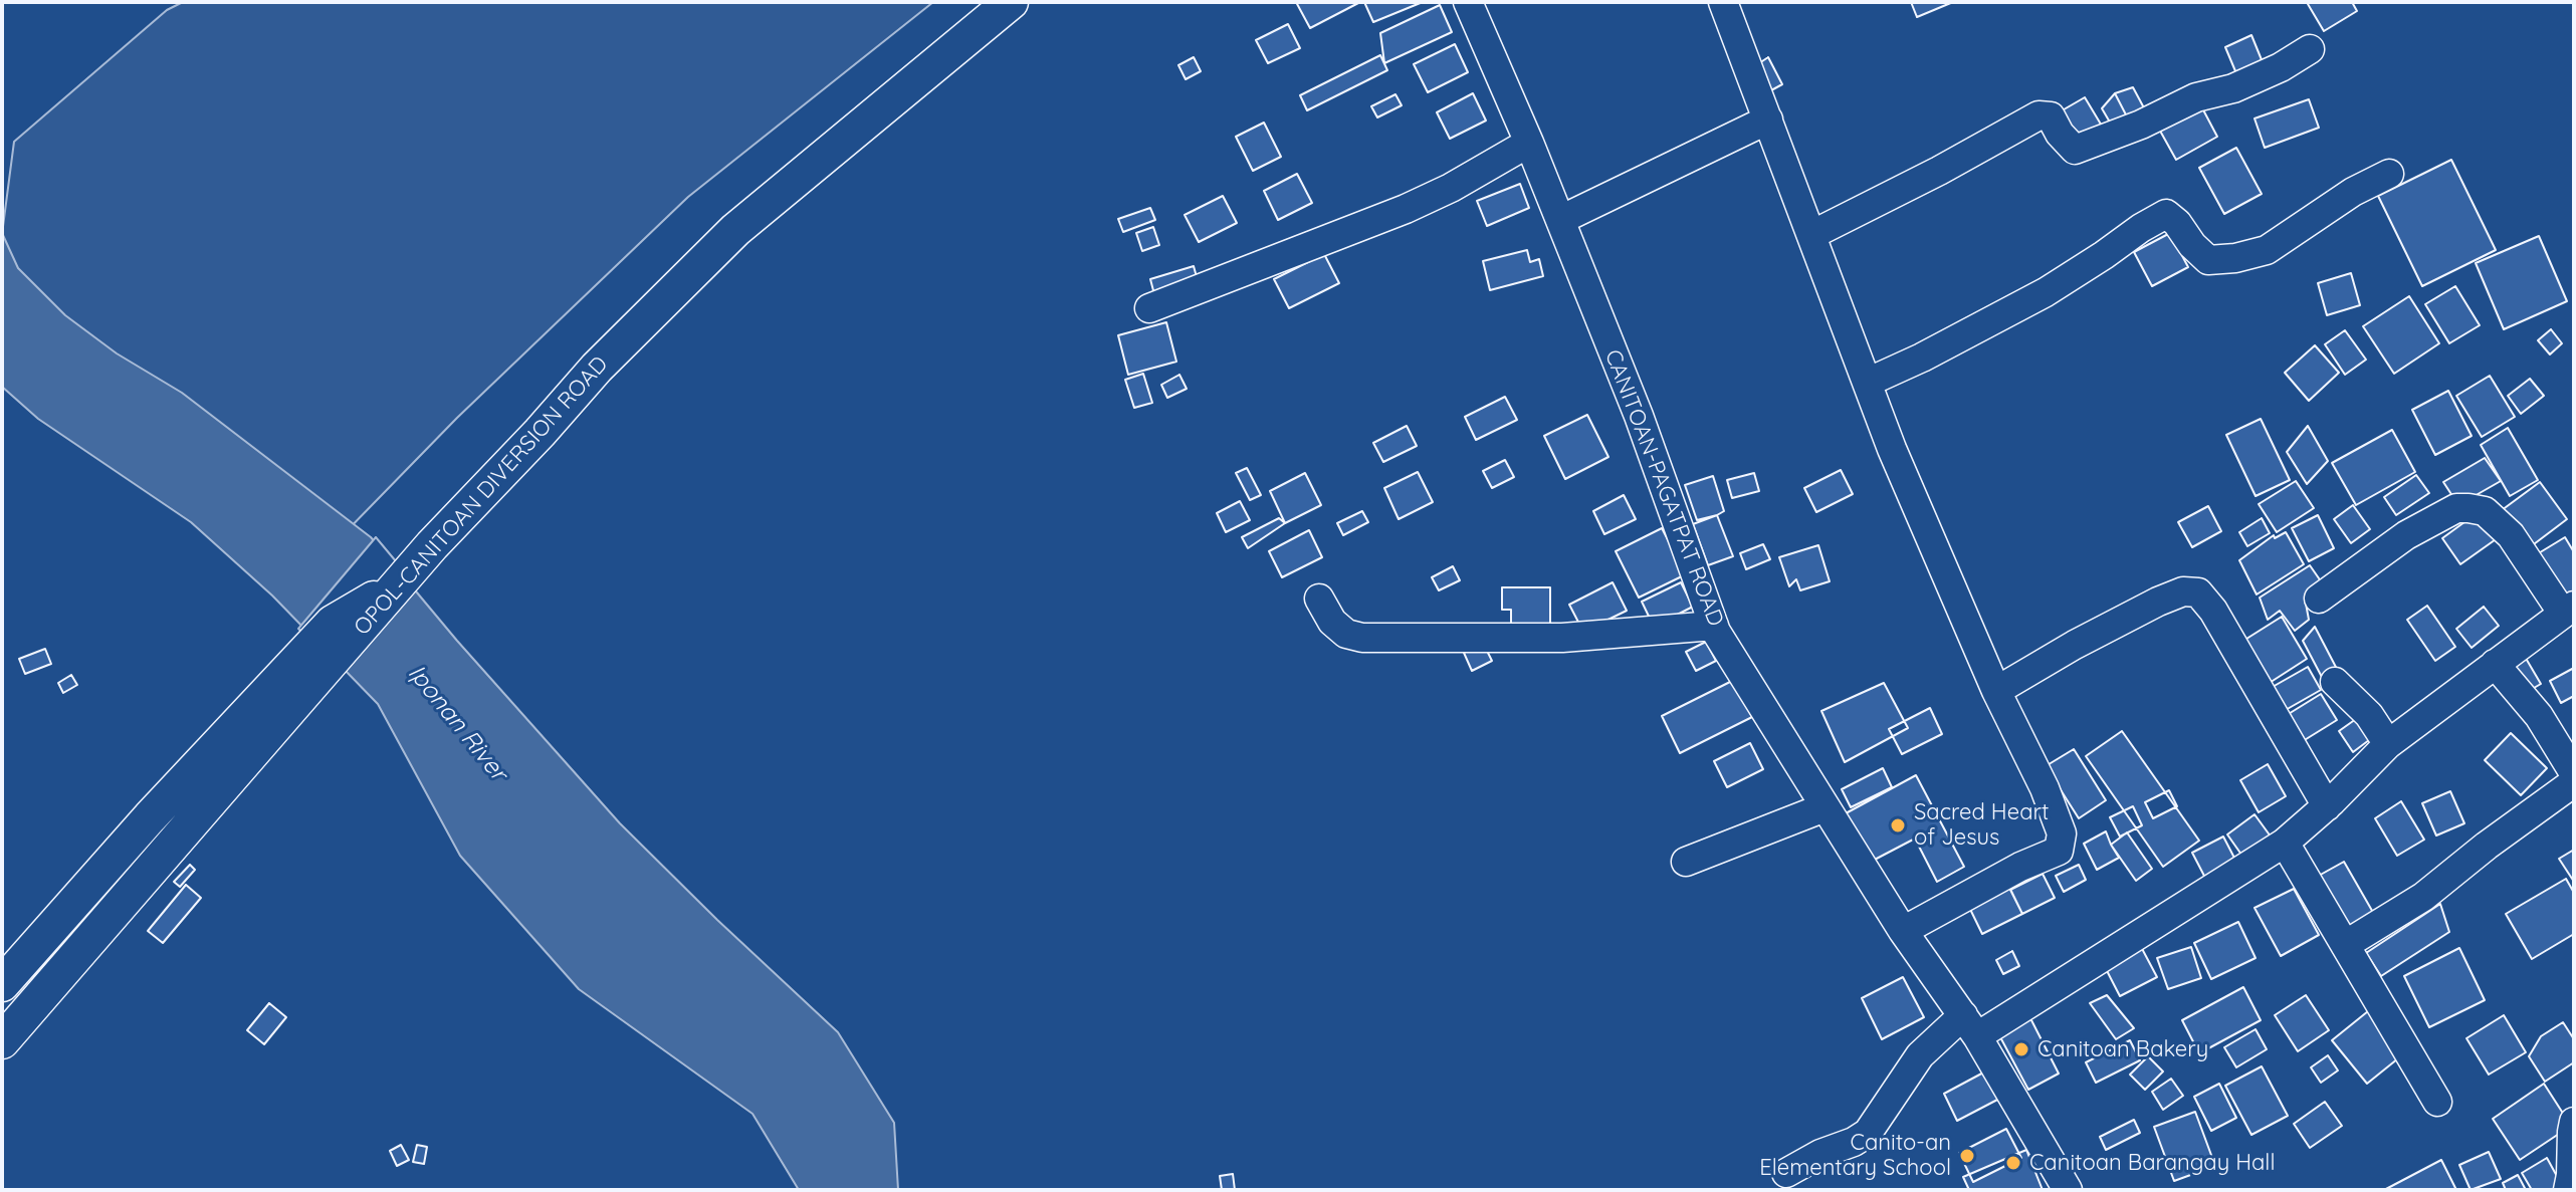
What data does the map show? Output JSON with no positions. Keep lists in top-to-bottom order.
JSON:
{
  "streets": {
    "main road": ["OPOL-CANITOAN DIVERSION ROAD"],
    "street": ["CANITOAN-PAGATPAT ROAD"]
  },
  "water": ["Iponan River"],
  "places": [
    "Sacred Heart of Jesus",
    "Canitoan Bakery",
    "Canito-an Elementary School",
    "Canitoan Barangay Hall"
  ]
}
